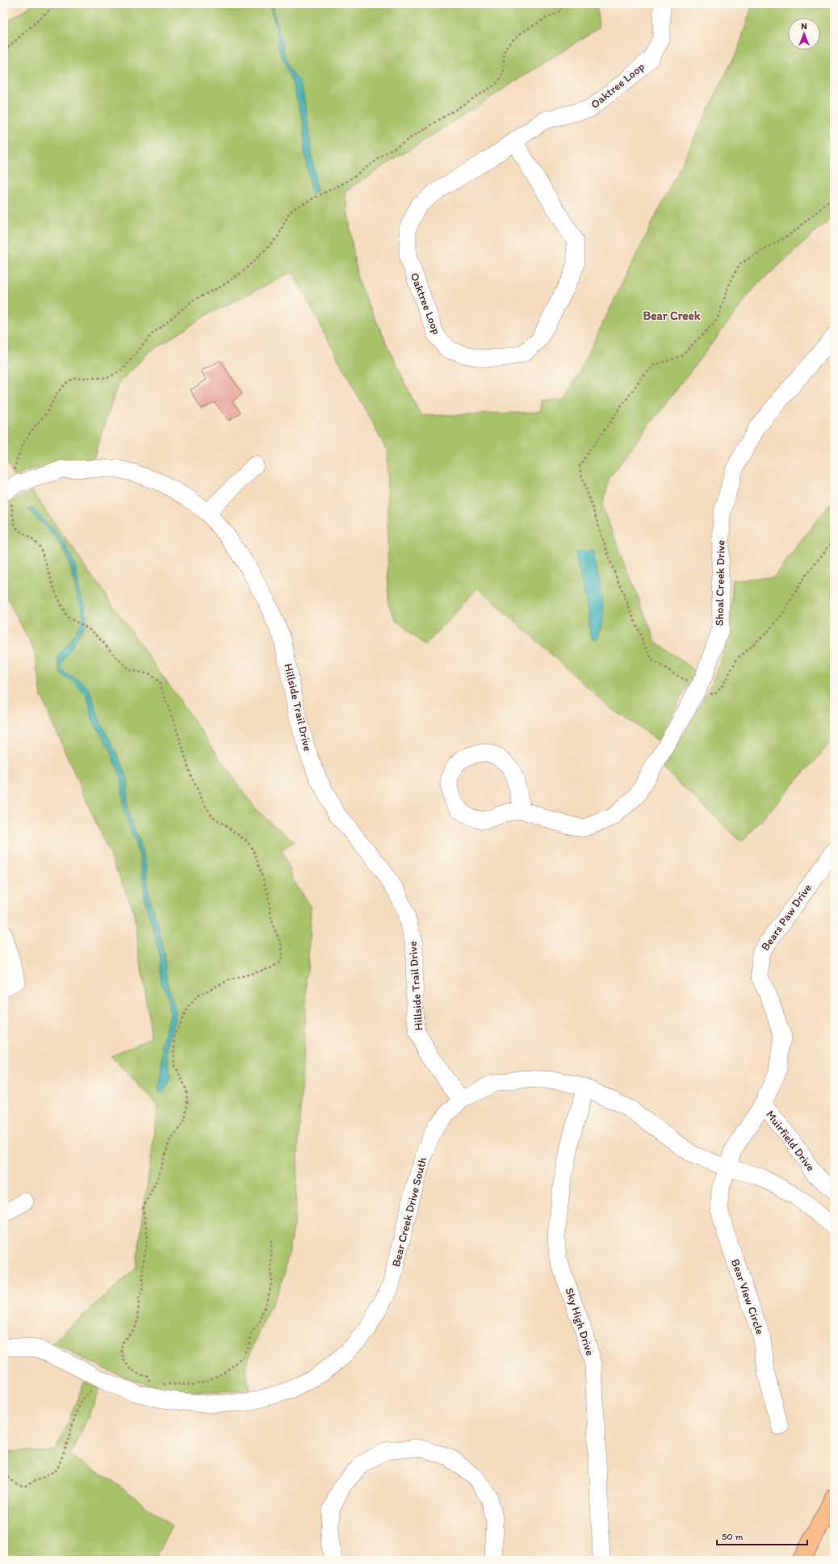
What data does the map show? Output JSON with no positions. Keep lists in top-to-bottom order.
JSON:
{
  "streets": {
    "street": [
      "Oaktree Loop",
      "Shoal Creek Drive",
      "Hillside Trail Drive",
      "Bears Paw Drive",
      "Muirfield Drive",
      "Bear Creek Drive South",
      "Bear View Circle",
      "Sky High Drive"
    ]
  },
  "crossings": [
    ["Hillside Trail Drive", "Bear Creek Drive South"],
    ["Bears Paw Drive", "Muirfield Drive"],
    ["Bears Paw Drive", "Bear Creek Drive South"],
    ["Bears Paw Drive", "Bear View Circle"],
    ["Bear Creek Drive South", "Bear View Circle"],
    ["Bear Creek Drive South", "Sky High Drive"]
  ],
  "districts": ["Bear Creek"],
  "scale_bar": "50 m",
  "north": "top"
}
